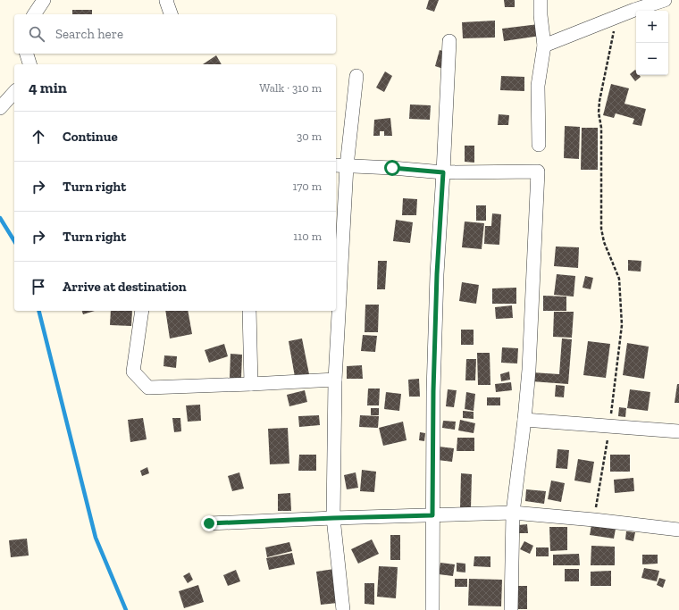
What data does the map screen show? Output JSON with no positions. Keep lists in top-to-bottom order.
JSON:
{
  "page": {
    "map_buttons": ["+", "−"],
    "search": "Search here",
    "heading": ["4 min", "Walk · 310 m"],
    "list": [
      ["Continue", "30 m"],
      ["Turn right", "170 m"],
      ["Turn right", "110 m"],
      "Arrive at destination"
    ]
  }
}
